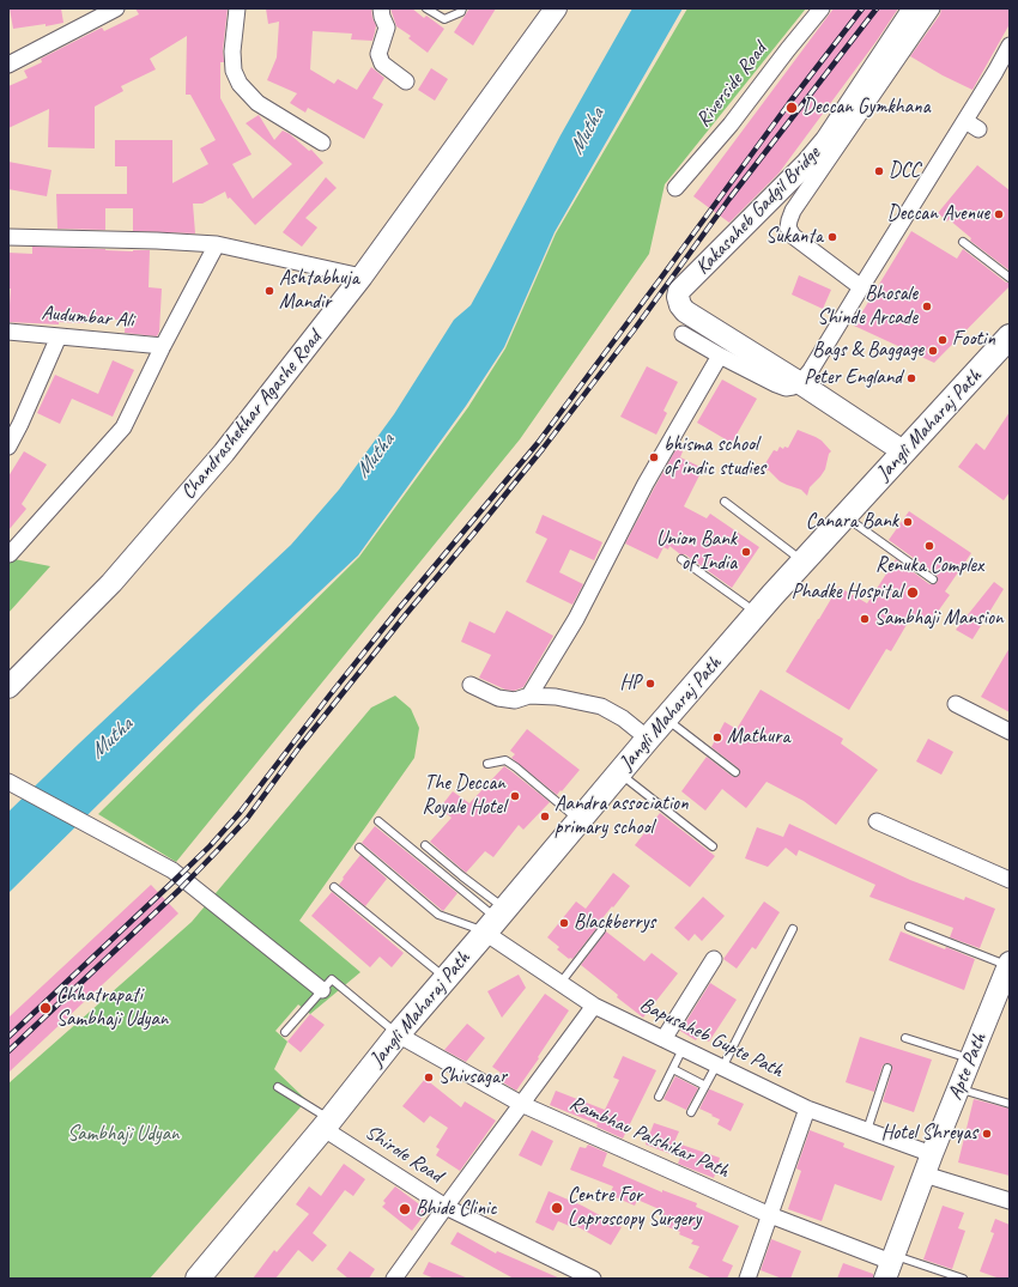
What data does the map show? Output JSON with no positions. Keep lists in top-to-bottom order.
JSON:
{
  "streets": {
    "main road": ["Jangli Maharaj Path"],
    "street": [
      "Riverside Road",
      "Kakasaheb Gadgil Bridge",
      "Audumbar Ali",
      "Chandrashekhar Agashe Road",
      "Bapusaheb Gupte Path",
      "Apte Path",
      "Rambhau Palshikar Path",
      "Shirole Road"
    ]
  },
  "crossings": [
    ["Jangli Maharaj Path", "Bapusaheb Gupte Path"],
    ["Jangli Maharaj Path", "Rambhau Palshikar Path"],
    ["Jangli Maharaj Path", "Shirole Road"],
    ["Bapusaheb Gupte Path", "Apte Path"],
    ["Apte Path", "Rambhau Palshikar Path"]
  ],
  "water": ["Mutha"],
  "parks": ["Sambhaji Udyan"],
  "places": [
    "Deccan Gymkhana",
    "DCC",
    "Deccan Avenue",
    "Sukanta",
    "Ashtabhuja Mandir",
    "Bhosale Shinde Arcade",
    "Footin",
    "Bags & Baggage",
    "Peter England",
    "bhisma school of indic studies",
    "Canara Bank",
    "Renuka Complex",
    "Union Bank of India",
    "Phadke Hospital",
    "Sambhaji Mansion",
    "HP",
    "Mathura",
    "The Deccan Royale Hotel",
    "Aandra association primary school",
    "Blackberrys",
    "Chhatrapati Sambhaji Udyan",
    "Shivsagar",
    "Hotel Shreyas",
    "Centre For Laproscopy Surgery",
    "Bhide Clinic"
  ]
}
